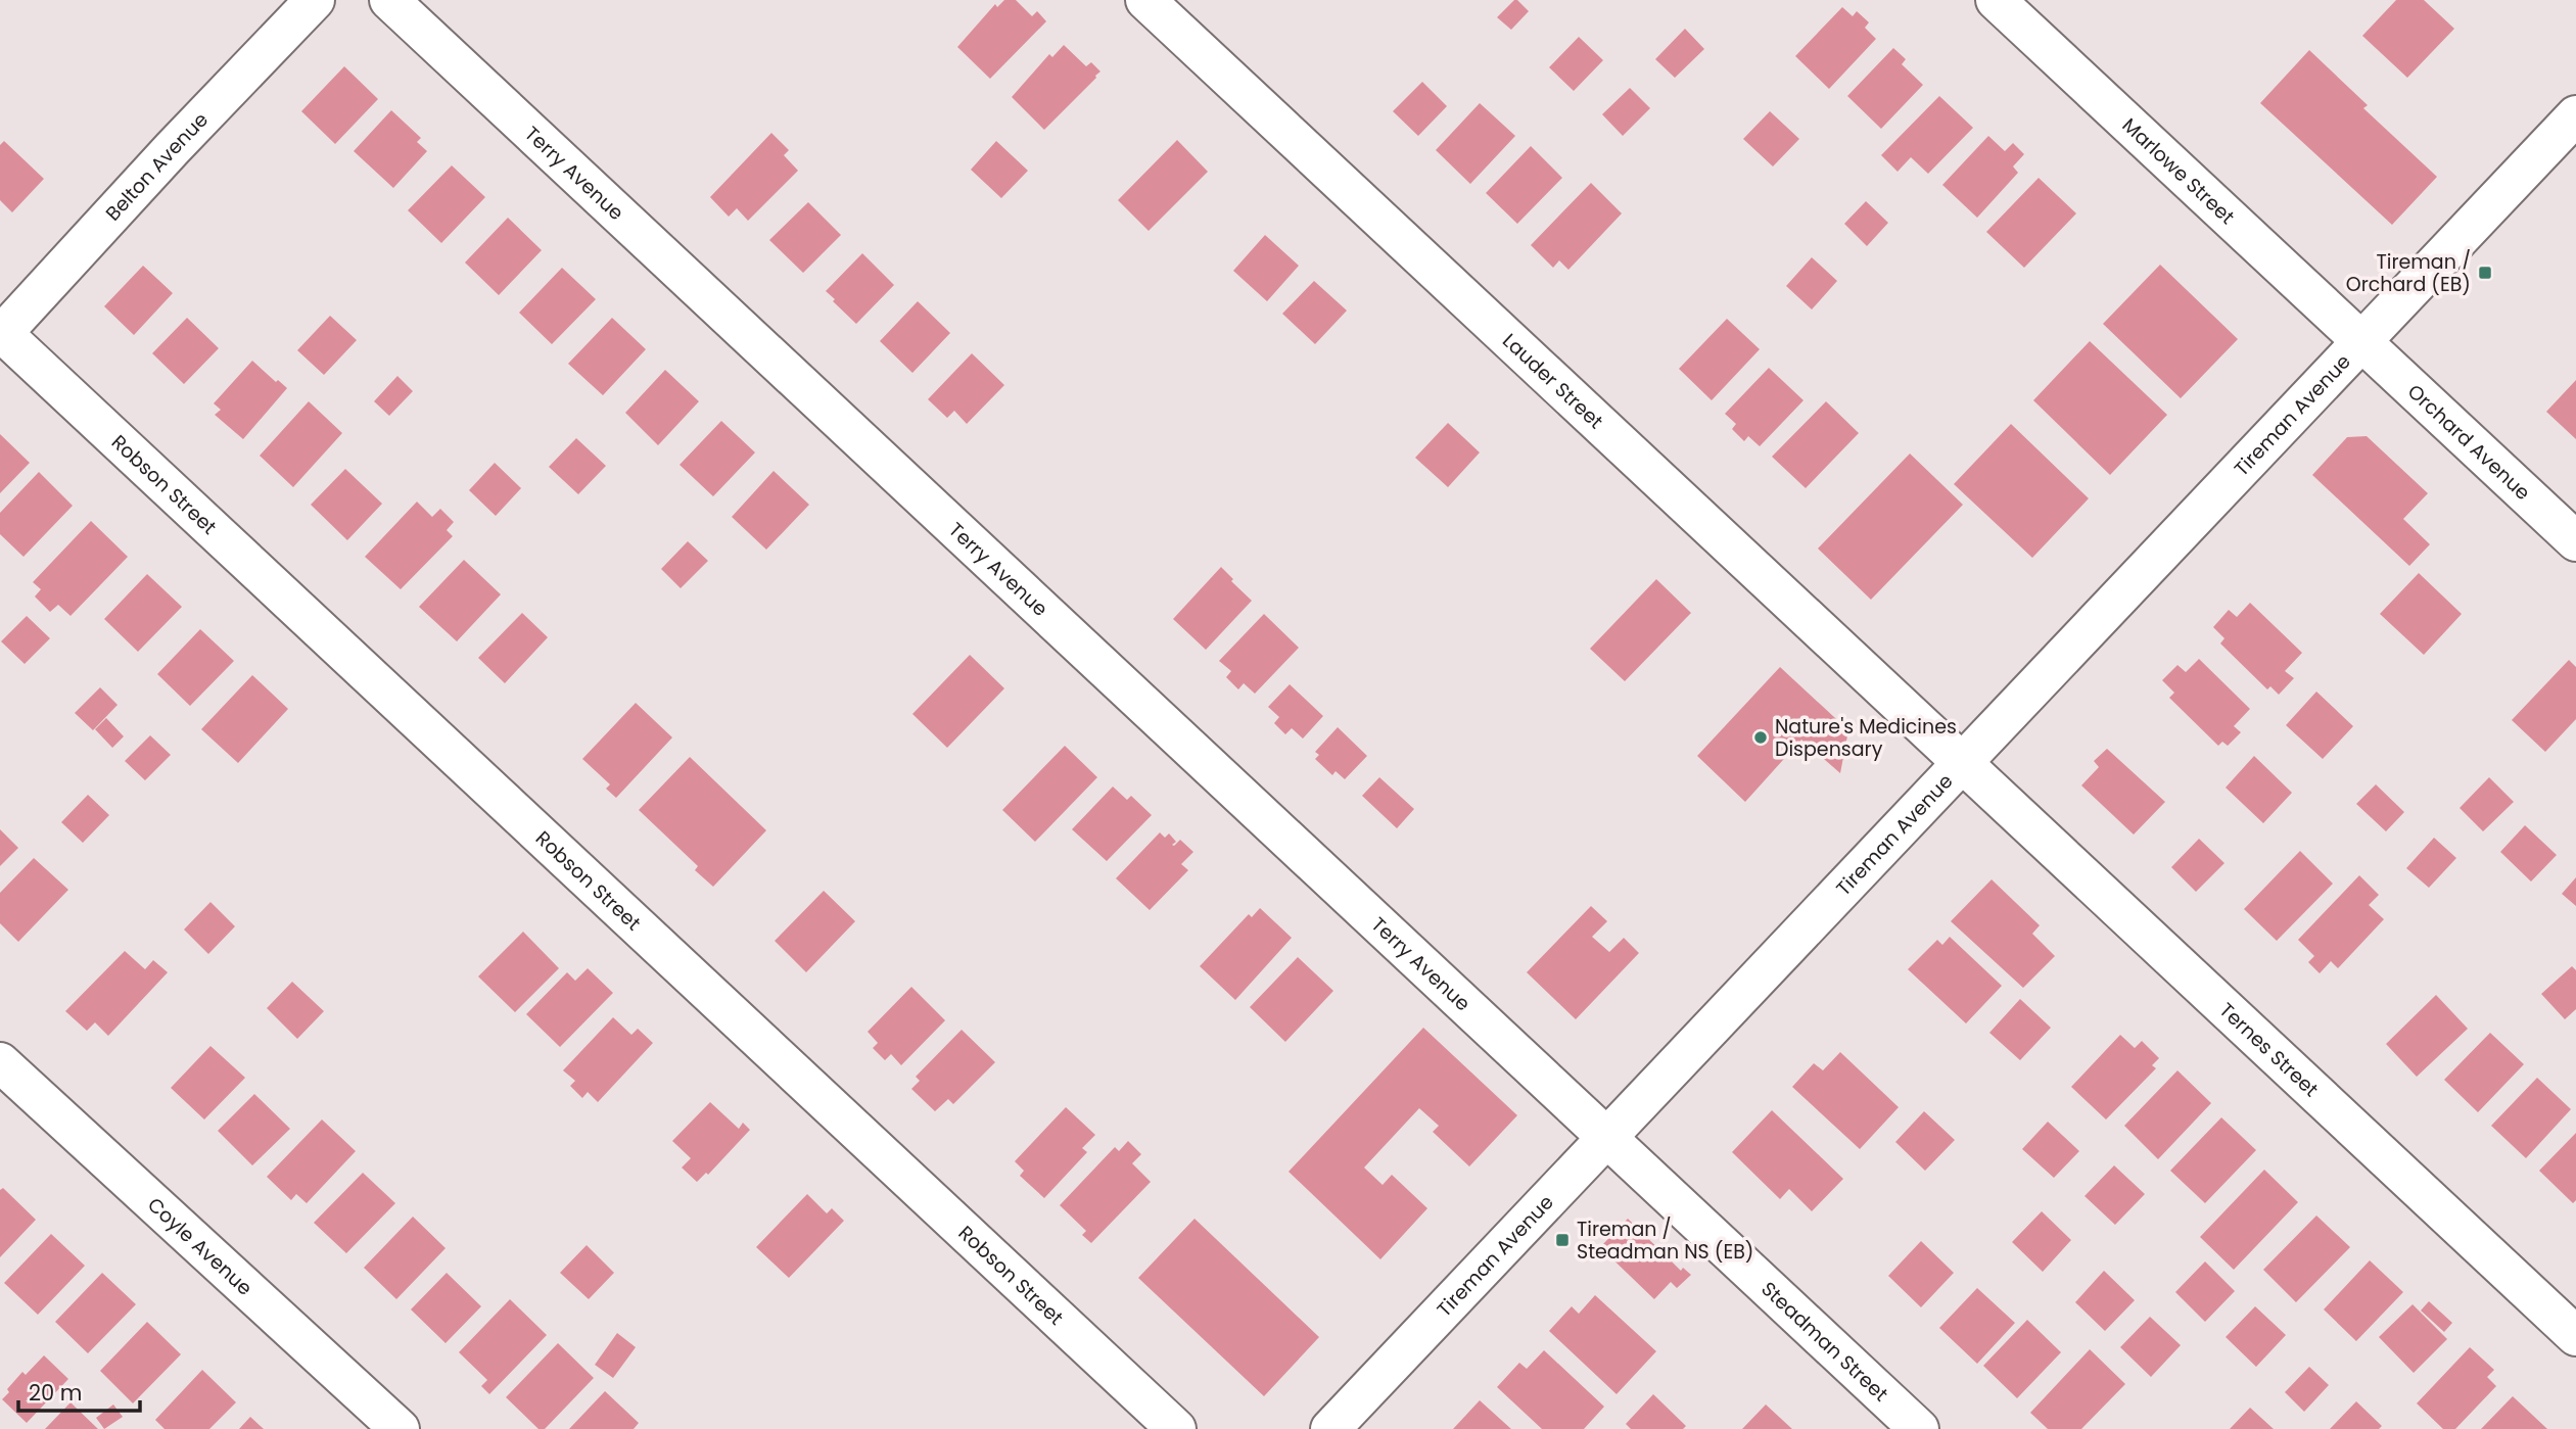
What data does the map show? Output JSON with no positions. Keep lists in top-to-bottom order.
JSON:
{
  "streets": {
    "street": [
      "Belton Avenue",
      "Marlowe Street",
      "Terry Avenue",
      "Lauder Street",
      "Tireman Avenue",
      "Orchard Avenue",
      "Robson Street",
      "Ternes Street",
      "Coyle Avenue",
      "Steadman Street"
    ]
  },
  "crossings": [
    ["Belton Avenue", "Robson Street"],
    ["Marlowe Street", "Tireman Avenue"],
    ["Marlowe Street", "Orchard Avenue"],
    ["Terry Avenue", "Tireman Avenue"],
    ["Terry Avenue", "Steadman Street"],
    ["Lauder Street", "Tireman Avenue"],
    ["Lauder Street", "Ternes Street"],
    ["Tireman Avenue", "Orchard Avenue"],
    ["Tireman Avenue", "Ternes Street"],
    ["Tireman Avenue", "Steadman Street"]
  ],
  "places": {
    "transit": ["Tireman / Orchard (EB)", "Tireman / Steadman NS (EB)"],
    "other": ["Nature's Medicines Dispensary"]
  },
  "scale_bar": "20 m"
}
